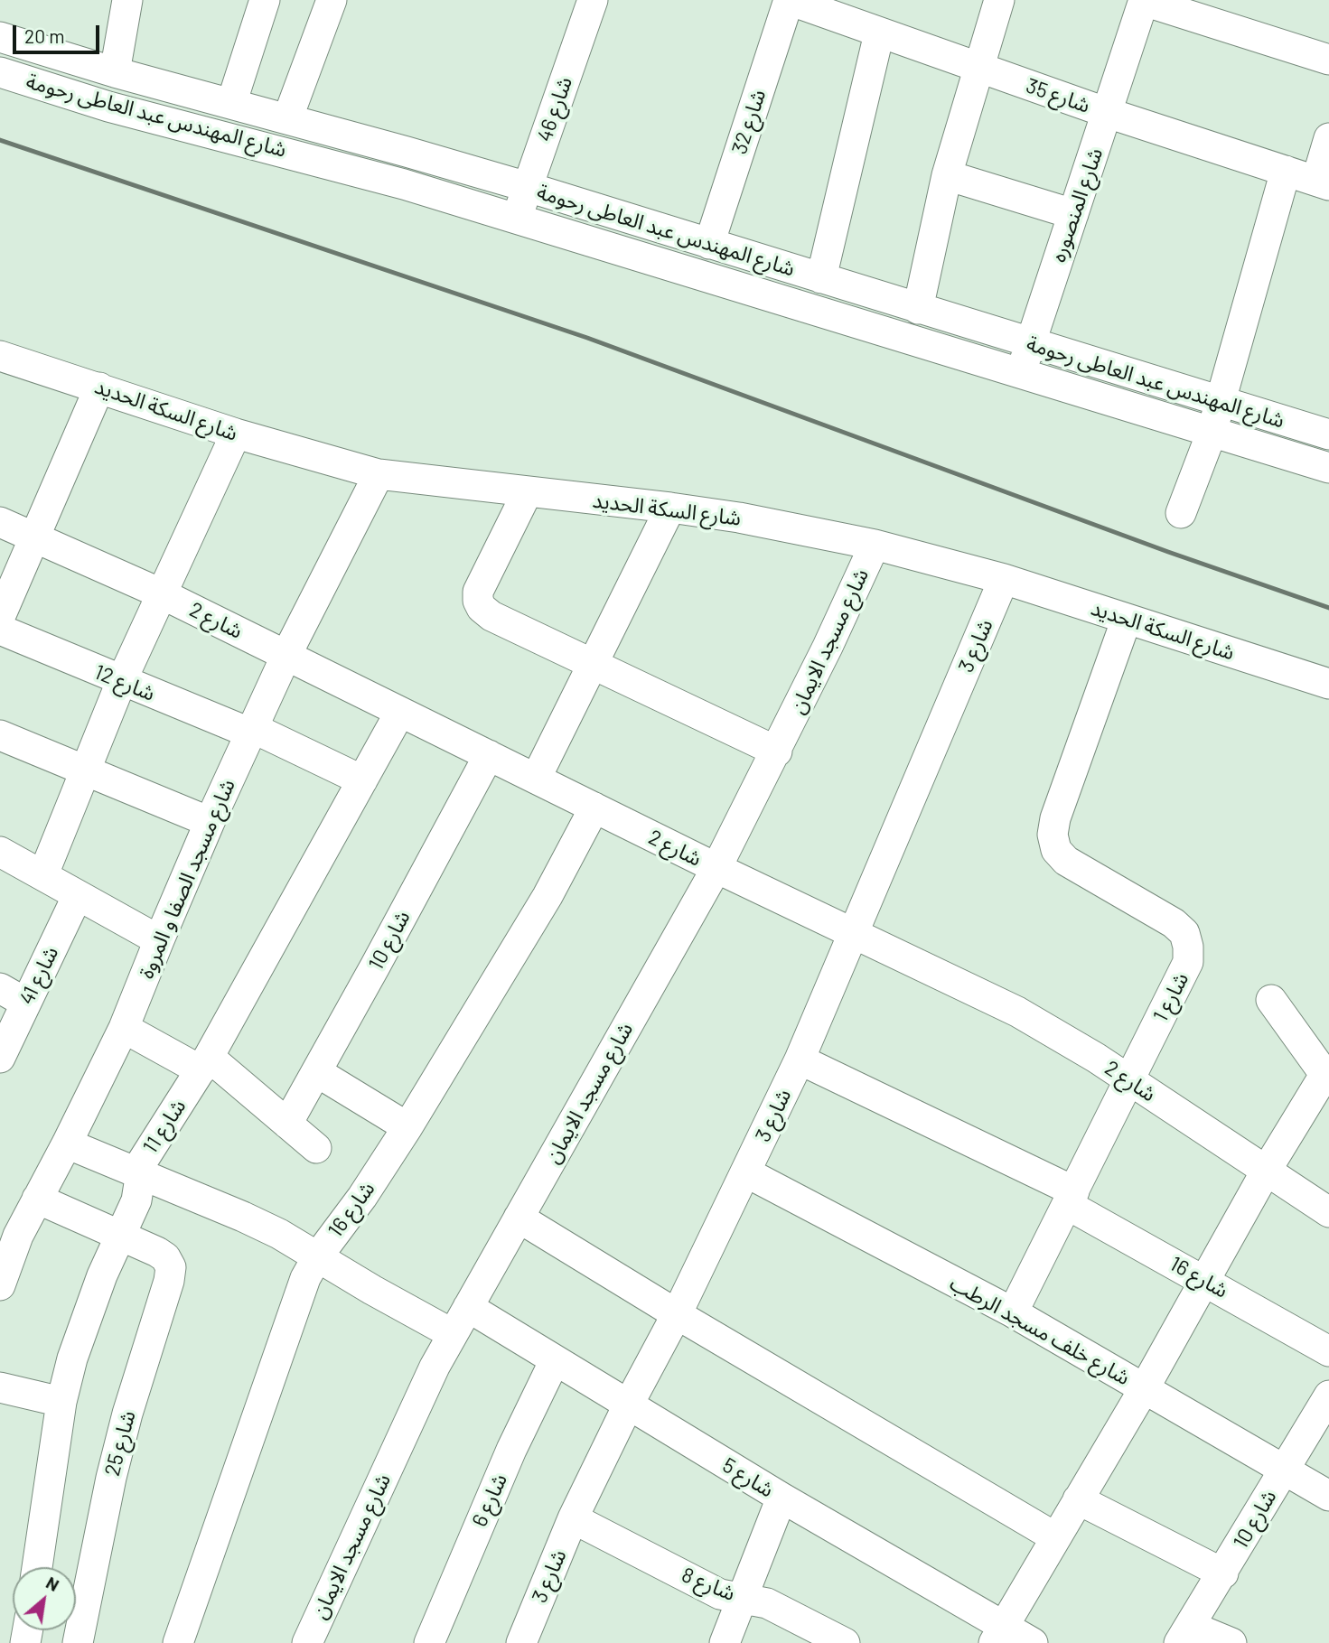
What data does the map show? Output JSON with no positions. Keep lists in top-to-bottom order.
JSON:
{
  "streets": {
    "street": [
      "شارع 35",
      "شارع 46",
      "شارع المهندس عبد العاطى رحومة",
      "شارع 32",
      "شارع المنصوره",
      "شارع السكة الحديد",
      "شارع 2",
      "شارع مسجد الايمان",
      "شارع 3",
      "شارع 12",
      "شارع مسجد الصفا و المروة",
      "شارع 10",
      "شارع 41",
      "شارع 1",
      "شارع 11",
      "شارع 16",
      "شارع خلف مسجد الرطب",
      "شارع 25",
      "شارع 5",
      "شارع 6",
      "شارع 8"
    ]
  },
  "crossings": [
    ["شارع 35", "شارع 32"],
    ["شارع 35", "شارع المنصوره"],
    ["شارع 46", "شارع المهندس عبد العاطى رحومة"],
    ["شارع المهندس عبد العاطى رحومة", "شارع 32"],
    ["شارع المهندس عبد العاطى رحومة", "شارع المنصوره"],
    ["شارع السكة الحديد", "شارع مسجد الايمان"],
    ["شارع السكة الحديد", "شارع 3"],
    ["شارع السكة الحديد", "شارع مسجد الصفا و المروة"],
    ["شارع السكة الحديد", "شارع 1"],
    ["شارع 2", "شارع مسجد الايمان"],
    ["شارع 2", "شارع 3"],
    ["شارع 2", "شارع مسجد الصفا و المروة"],
    ["شارع 2", "شارع 10"],
    ["شارع 2", "شارع 1"],
    ["شارع 2", "شارع 11"],
    ["شارع 2", "شارع 16"],
    ["شارع مسجد الايمان", "شارع 5"],
    ["شارع 3", "شارع 16"],
    ["شارع 3", "شارع خلف مسجد الرطب"],
    ["شارع 3", "شارع 5"],
    ["شارع 3", "شارع 8"],
    ["شارع 12", "شارع مسجد الصفا و المروة"],
    ["شارع 12", "شارع 11"],
    ["شارع 10", "شارع خلف مسجد الرطب"],
    ["شارع 1", "شارع 16"],
    ["شارع 1", "شارع خلف مسجد الرطب"],
    ["شارع 11", "شارع 25"],
    ["شارع 5", "شارع 6"]
  ],
  "scale_bar": "20 m",
  "north": "top right"
}
